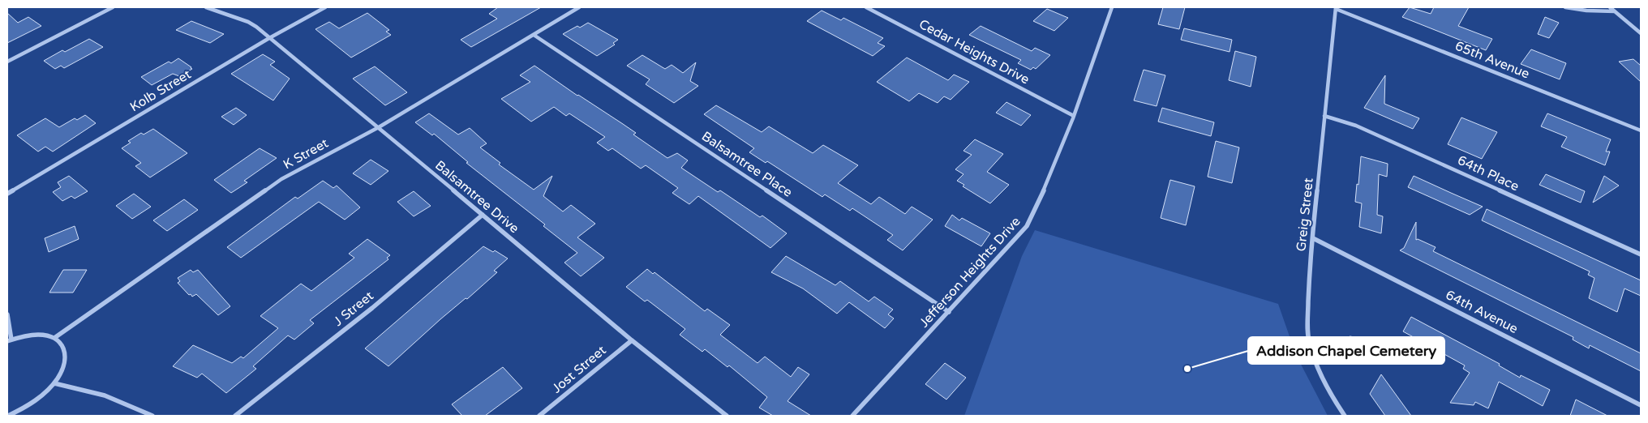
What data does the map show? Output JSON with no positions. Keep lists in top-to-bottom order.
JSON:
{
  "streets": {
    "street": [
      "Cedar Heights Drive",
      "65th Avenue",
      "Kolb Street",
      "K Street",
      "Balsamtree Place",
      "64th Place",
      "Balsamtree Drive",
      "Greig Street",
      "Jefferson Heights Drive",
      "J Street",
      "64th Avenue",
      "Jost Street"
    ]
  },
  "crossings": [
    ["Cedar Heights Drive", "Jefferson Heights Drive"],
    ["65th Avenue", "Greig Street"],
    ["Kolb Street", "Balsamtree Drive"],
    ["K Street", "Balsamtree Place"],
    ["K Street", "Balsamtree Drive"],
    ["Balsamtree Place", "Jefferson Heights Drive"],
    ["64th Place", "Greig Street"],
    ["Balsamtree Drive", "J Street"],
    ["Balsamtree Drive", "Jost Street"],
    ["Greig Street", "64th Avenue"]
  ],
  "places": ["Addison Chapel Cemetery"]
}
